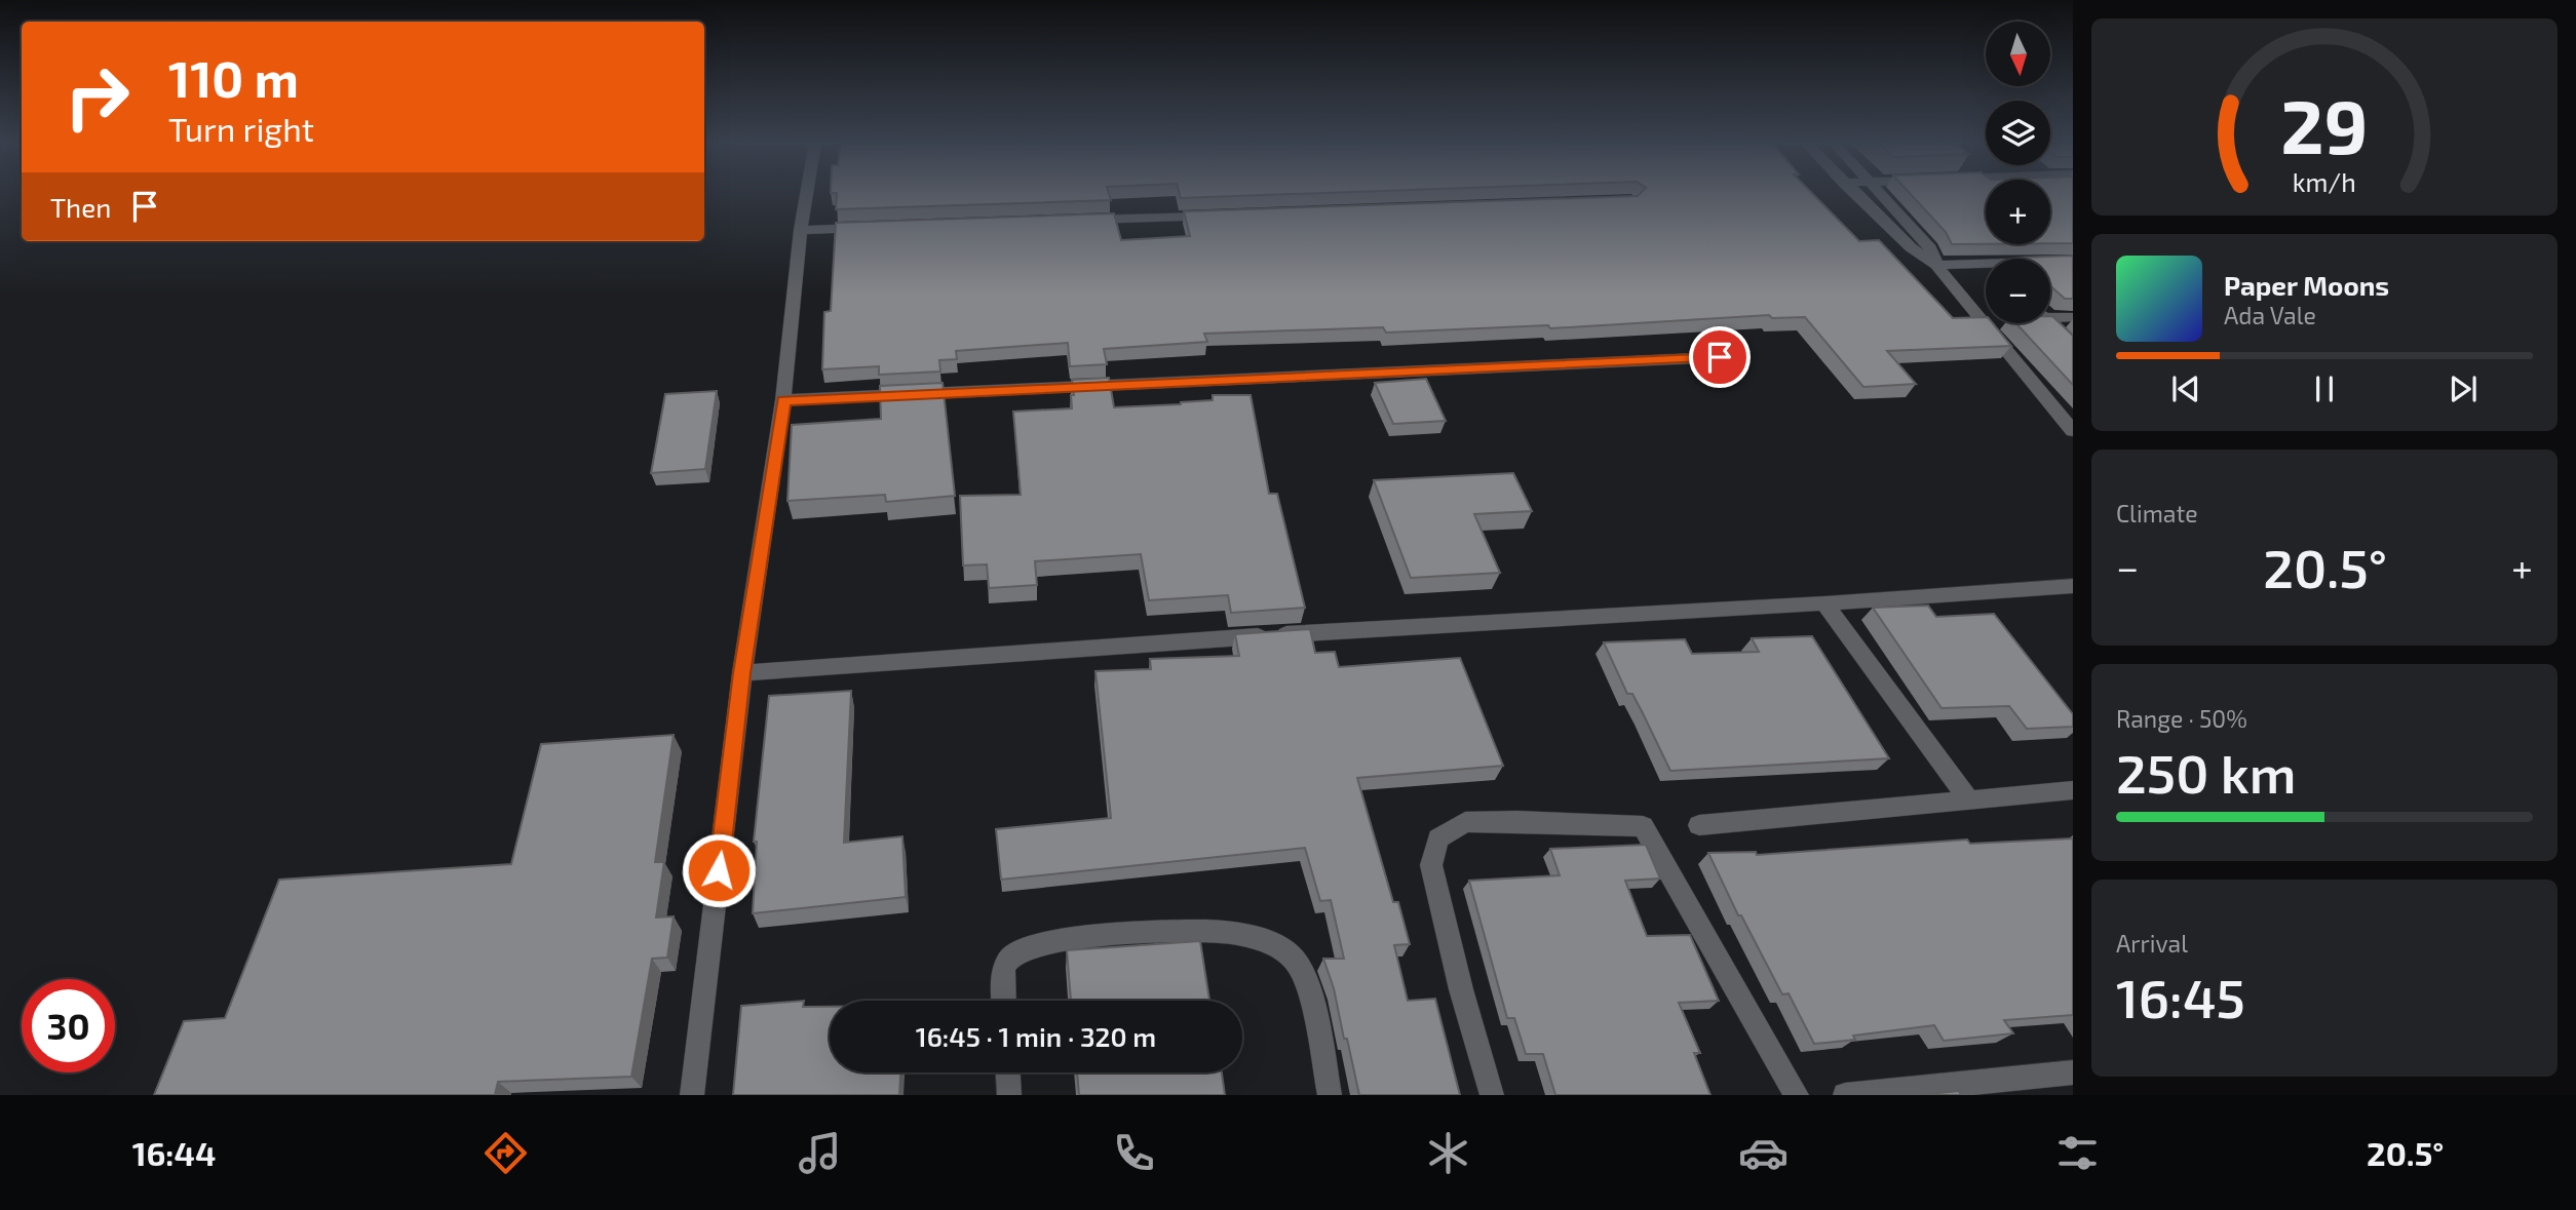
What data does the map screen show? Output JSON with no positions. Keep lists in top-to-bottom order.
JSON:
{
  "north": "bottom",
  "page": {
    "map_buttons": ["+", "−"],
    "turn": ["110 m", "Turn right"],
    "then": "Then",
    "song": ["Paper Moons", "Ada Vale"],
    "tile": [
      "Climate",
      ["Range · 50%", "250 km"],
      ["Arrival", "16:45"]
    ],
    "heat": ["−", "20.5°", "+"],
    "limit": "30",
    "trip": "16:45 · 1 min · 320 m",
    "tabs": ["16:44", "20.5°"],
    "gauge": ["29", "km/h"]
  }
}
